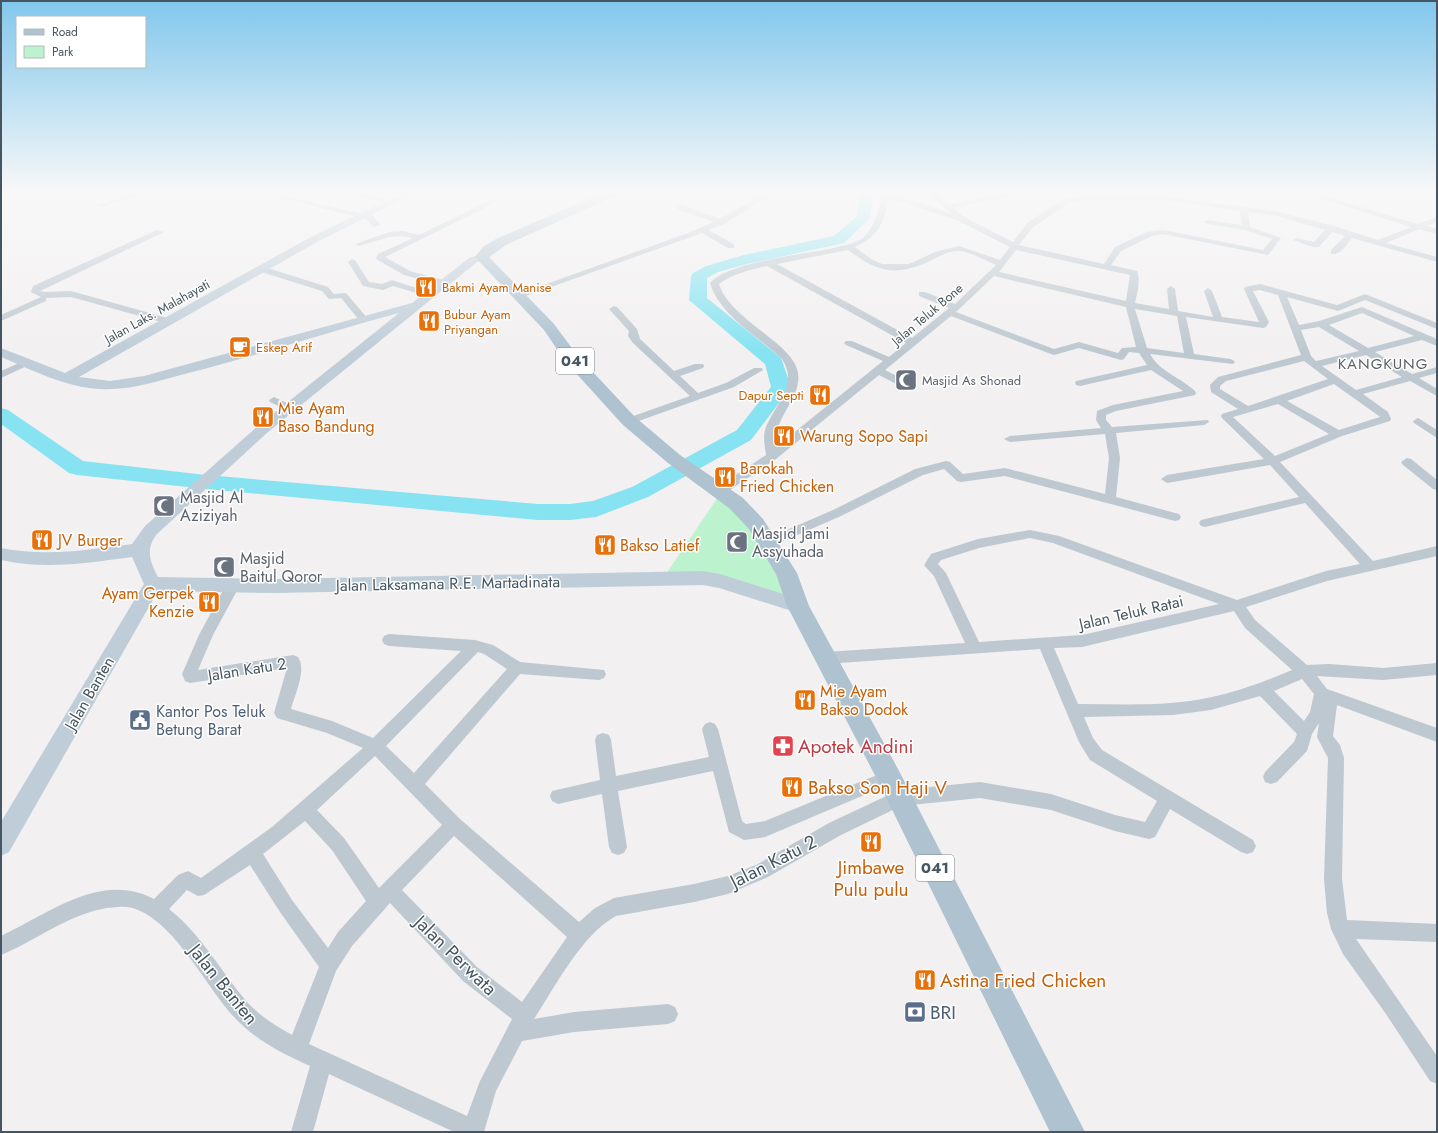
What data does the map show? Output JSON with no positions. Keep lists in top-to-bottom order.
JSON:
{
  "streets": {
    "main road": ["041"],
    "street": [
      "Jalan Laks. Malahayati",
      "Jalan Teluk Bone",
      "Jalan Laksamana R.E. Martadinata",
      "Jalan Teluk Ratai",
      "Jalan Katu 2",
      "Jalan Banten",
      "Jalan Perwata"
    ]
  },
  "crossings": [
    ["Jalan Teluk Bone", "041"],
    ["041", "Jalan Laksamana R.E. Martadinata"],
    ["041", "Jalan Teluk Ratai"],
    ["041", "Jalan Katu 2"],
    ["Jalan Laksamana R.E. Martadinata", "Jalan Katu 2"],
    ["Jalan Laksamana R.E. Martadinata", "Jalan Banten"],
    ["Jalan Katu 2", "Jalan Banten"],
    ["Jalan Katu 2", "Jalan Perwata"]
  ],
  "districts": ["KANGKUNG"],
  "places": {
    "restaurant": [
      "Bakmi Ayam Manise",
      "Bubur Ayam Priyangan",
      "Dapur Septi",
      "Mie Ayam Baso Bandung",
      "Warung Sopo Sapi",
      "Barokah Fried Chicken",
      "JV Burger",
      "Bakso Latief",
      "Ayam Gerpek Kenzie",
      "Mie Ayam Bakso Dodok",
      "Bakso Son Haji V",
      "Jimbawe Pulu pulu",
      "Astina Fried Chicken"
    ],
    "cafe": ["Eskep Arif"],
    "mosque": [
      "Masjid As Shonad",
      "Masjid Al Aziziyah",
      "Masjid Jami Assyuhada",
      "Masjid Baitul Qoror"
    ],
    "public building": ["Kantor Pos Teluk Betung Barat"],
    "pharmacy": ["Apotek Andini"],
    "bank": ["BRI"]
  },
  "legend": ["Road", "Park"]
}
